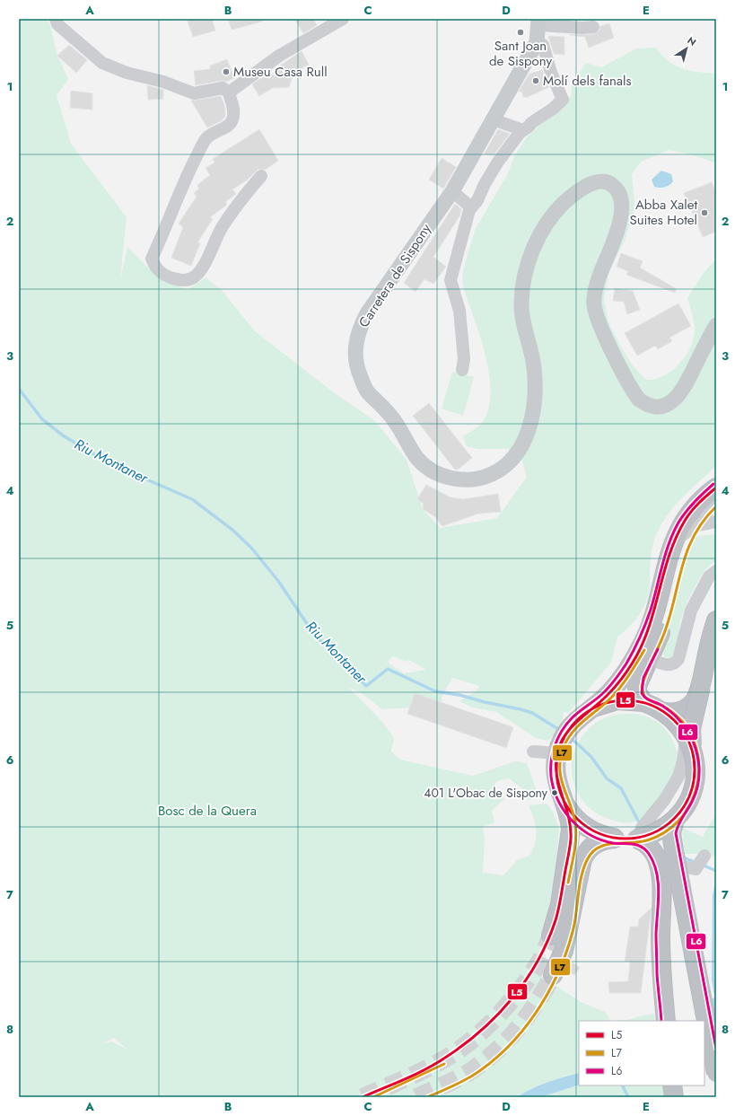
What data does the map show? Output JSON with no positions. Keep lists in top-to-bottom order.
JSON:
{
  "streets": {
    "main road": ["Carretera de Sispony"]
  },
  "water": ["Riu Montaner"],
  "parks": ["Bosc de la Quera"],
  "places": [
    "Sant Joan de Sispony",
    "Museu Casa Rull",
    "Molí dels fanals",
    "Abba Xalet Suites Hotel",
    "401 L'Obac de Sispony"
  ],
  "lines": ["transit line L6", "transit line L5", "transit line L7"],
  "legend": ["L5", "L7", "L6"],
  "north": "top right",
  "grid": {
    "columns": [
      "A",
      "B",
      "C",
      "D",
      "E"
    ],
    "rows": [
      "1",
      "2",
      "3",
      "4",
      "5",
      "6",
      "7",
      "8"
    ]
  }
}
